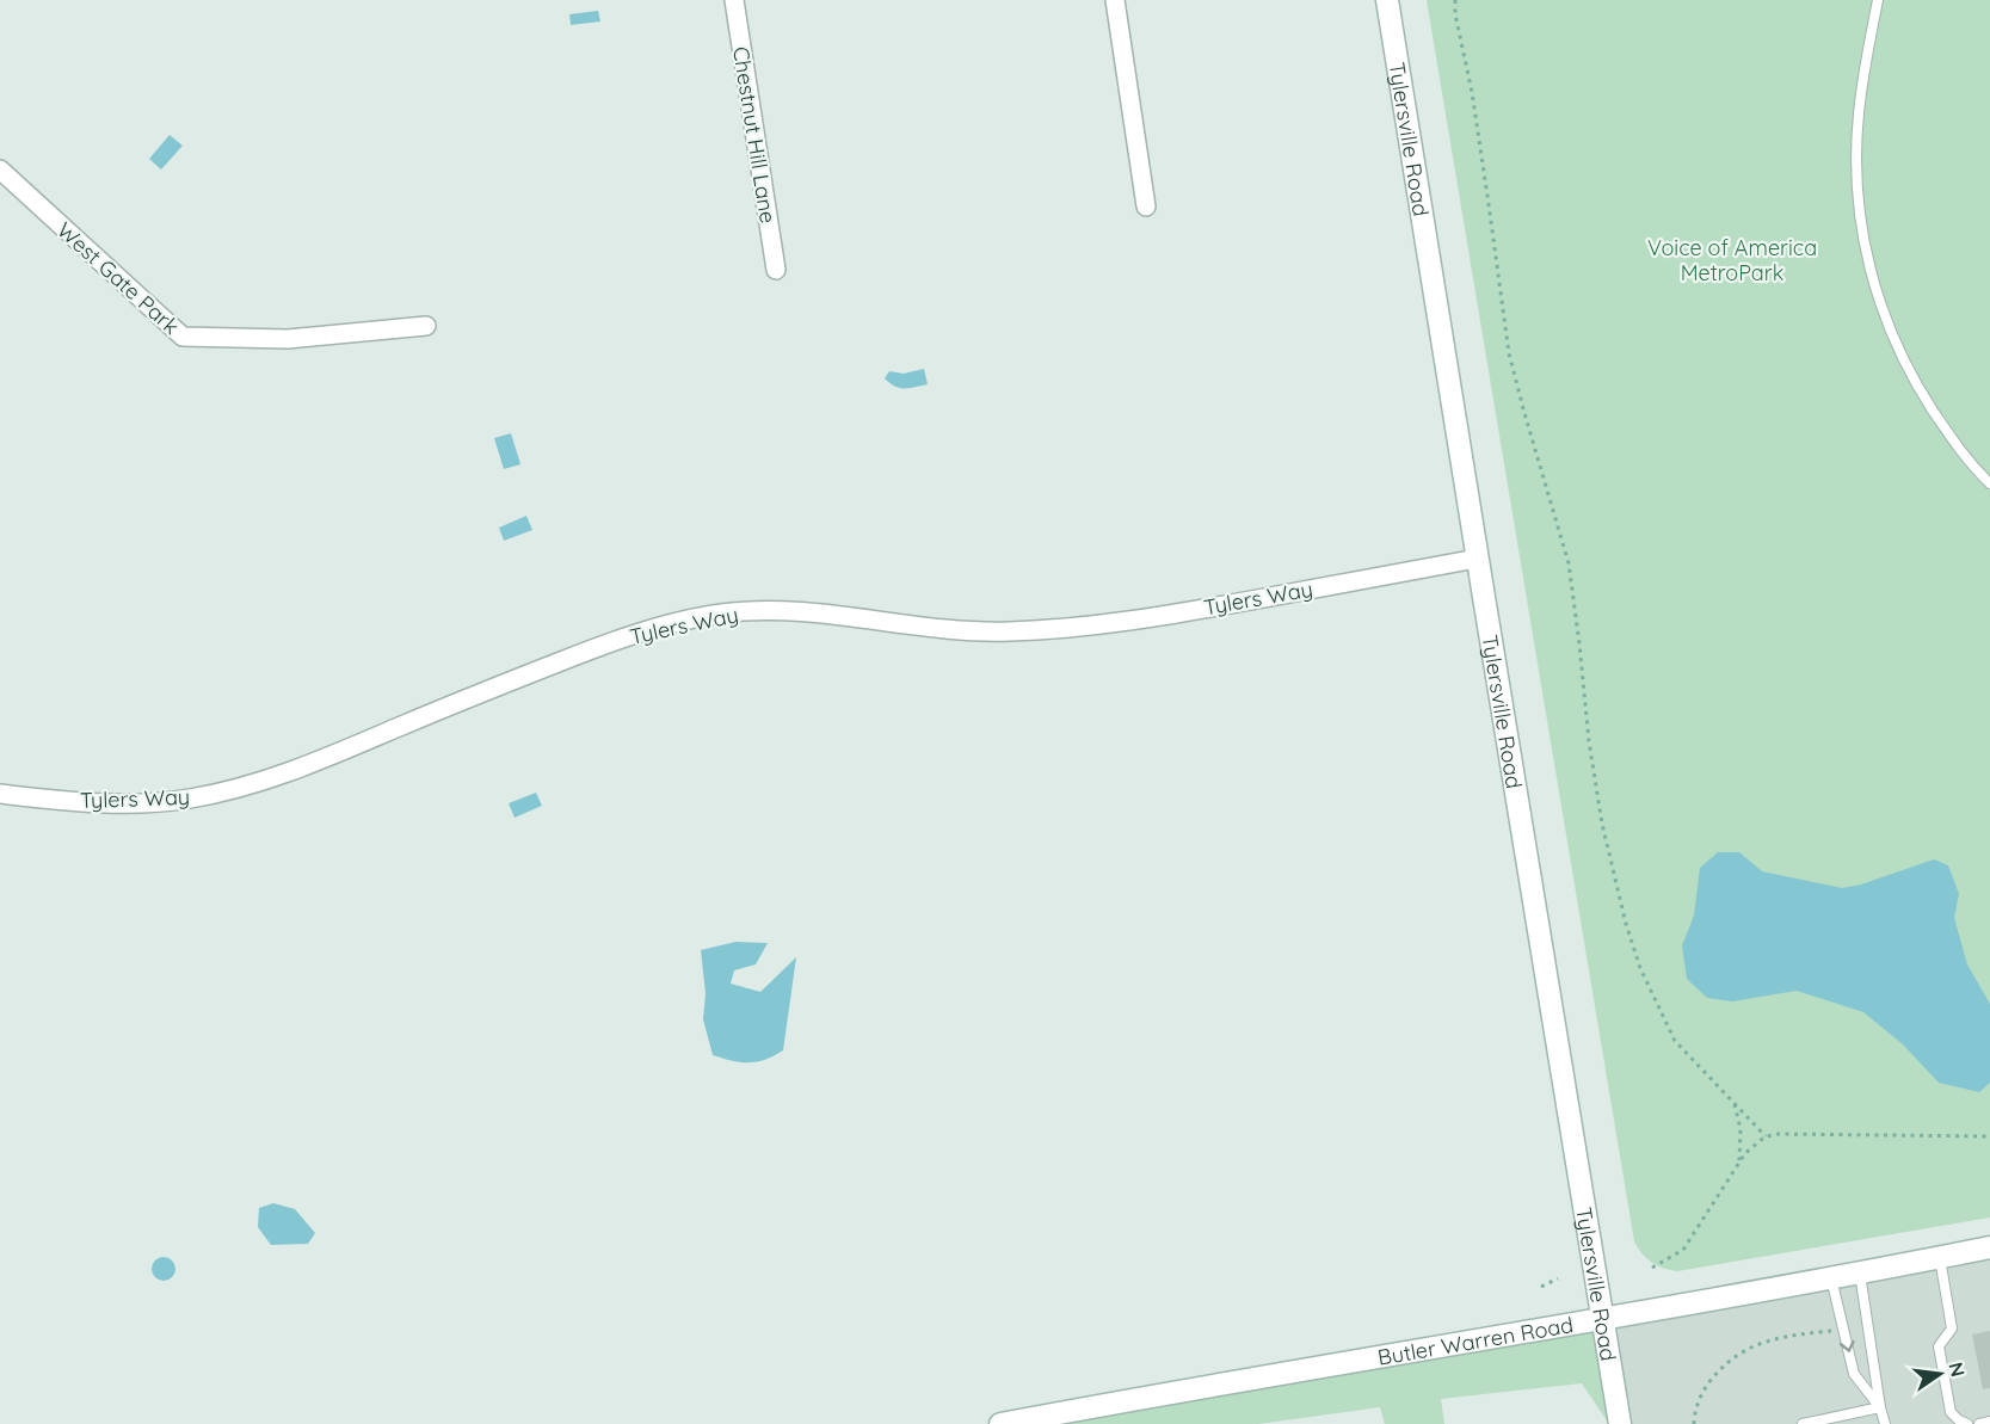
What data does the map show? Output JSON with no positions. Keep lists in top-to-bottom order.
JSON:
{
  "streets": {
    "main road": ["Tylersville Road", "Butler Warren Road"],
    "street": ["Chestnut Hill Lane", "West Gate Park", "Tylers Way"]
  },
  "crossings": [
    ["Tylersville Road", "Tylers Way"],
    ["Tylersville Road", "Butler Warren Road"]
  ],
  "parks": ["Voice of America MetroPark"],
  "north": "right"
}
